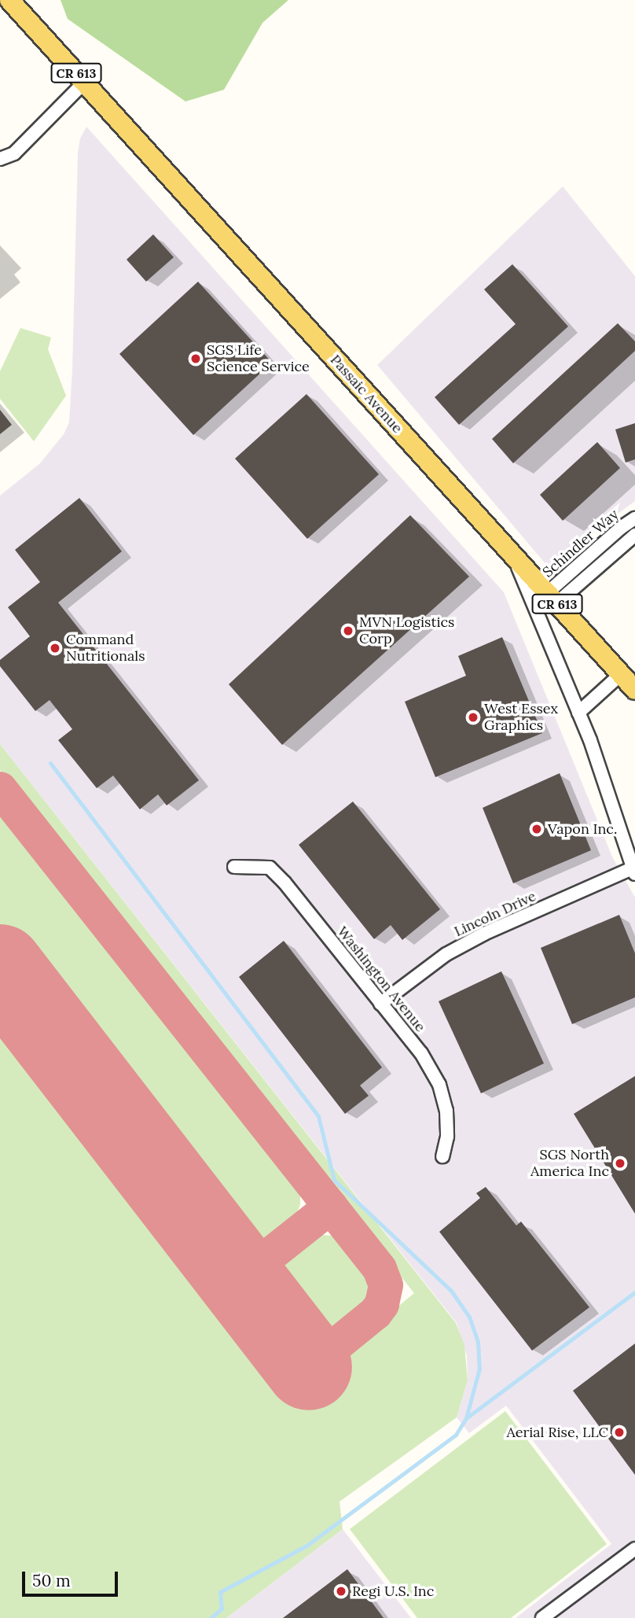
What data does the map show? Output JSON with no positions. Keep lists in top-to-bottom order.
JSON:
{
  "streets": {
    "main road": ["CR 613", "Passaic Avenue"],
    "street": ["Schindler Way", "Lincoln Drive", "Washington Avenue"]
  },
  "crossings": [
    ["Passaic Avenue", "Schindler Way"],
    ["Lincoln Drive", "Washington Avenue"]
  ],
  "places": [
    "SGS Life Science Service",
    "MVN Logistics Corp",
    "Command Nutritionals",
    "West Essex Graphics",
    "Vapon Inc.",
    "SGS North America Inc",
    "Aerial Rise, LLC",
    "Regi U.S. Inc"
  ],
  "scale_bar": "50 m"
}
